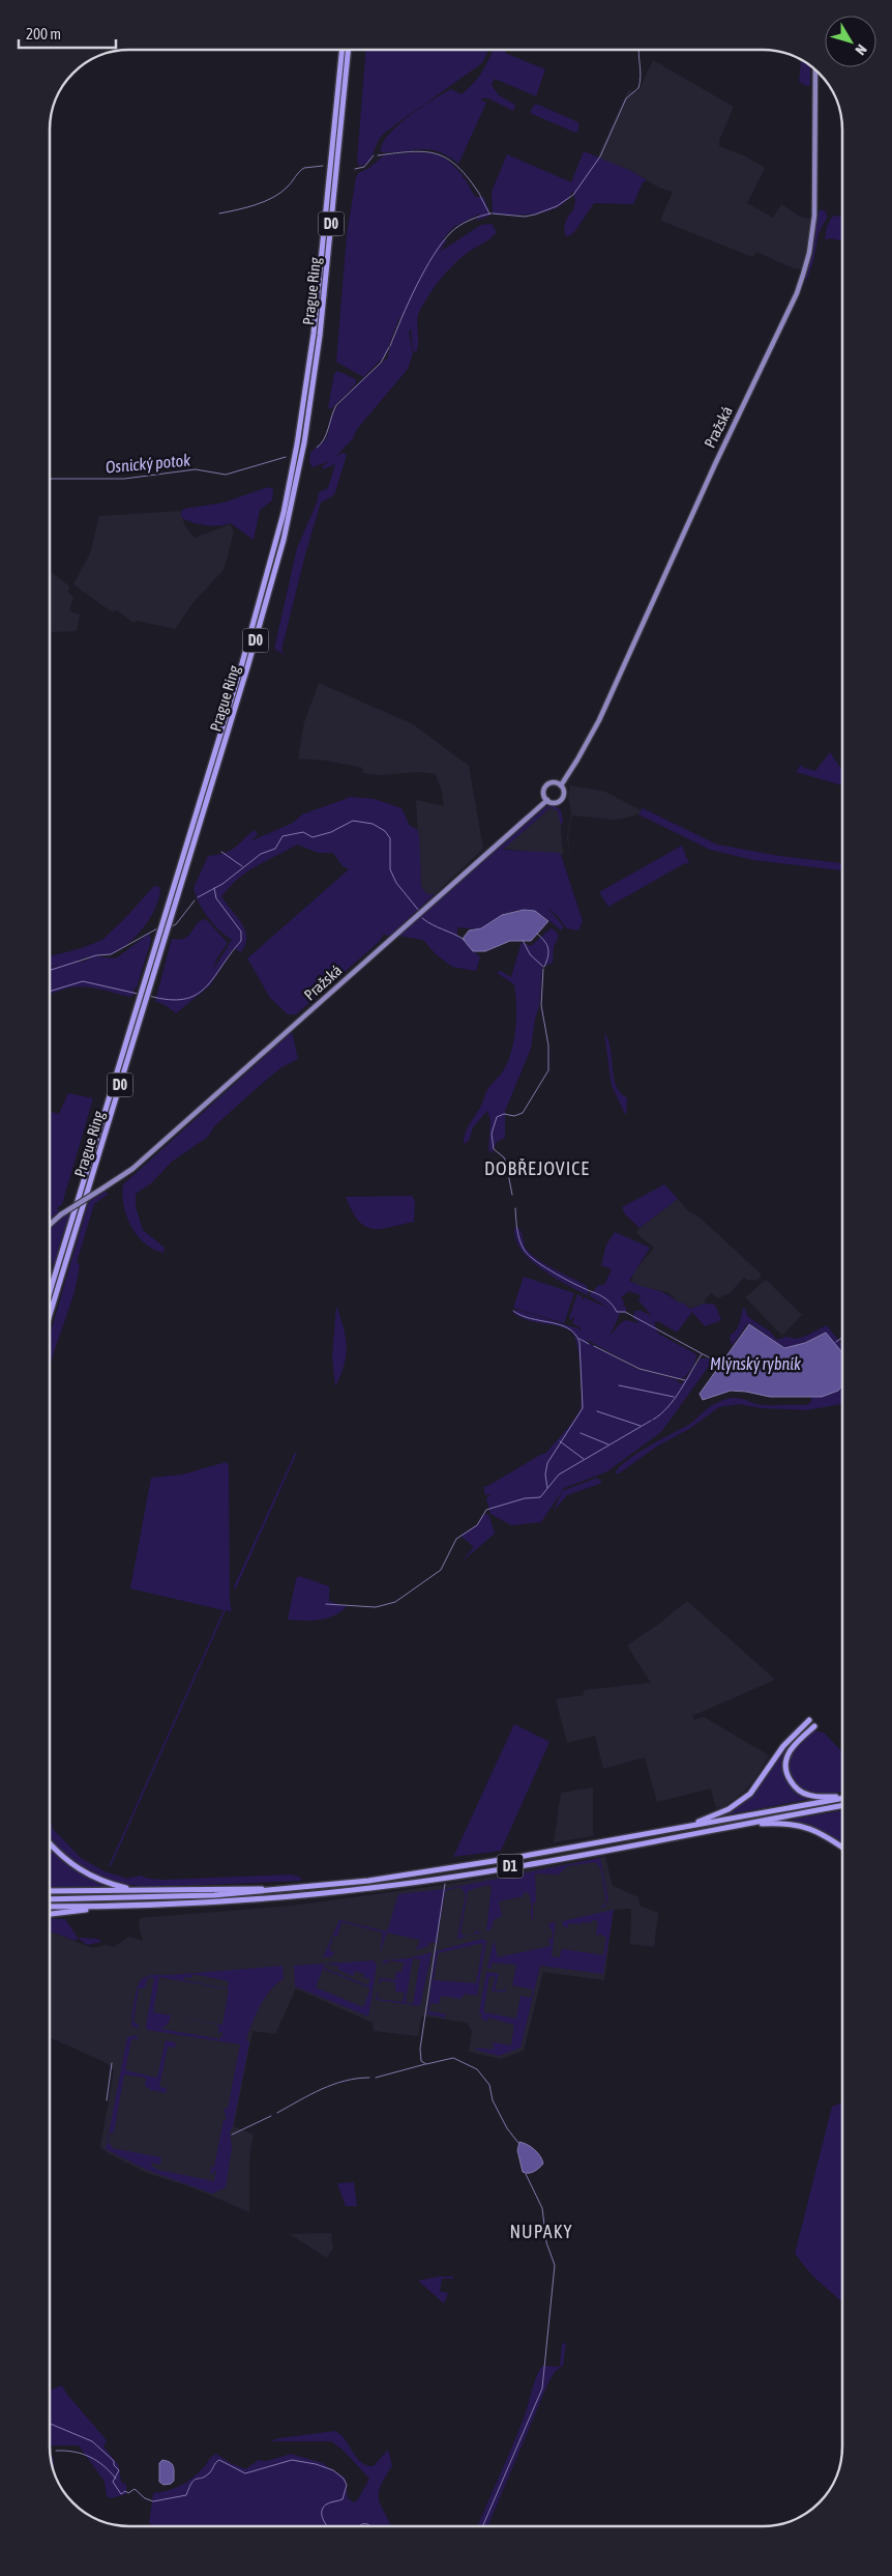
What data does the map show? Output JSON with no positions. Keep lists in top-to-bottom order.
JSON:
{
  "streets": {
    "highway": ["D0", "Prague Ring", "D1"],
    "main road": ["Pražská"]
  },
  "districts": ["DOBŘEJOVICE", "NUPAKY"],
  "water": ["Osnický potok", "Mlýnský rybník"],
  "scale_bar": "200 m",
  "north": "bottom right"
}
